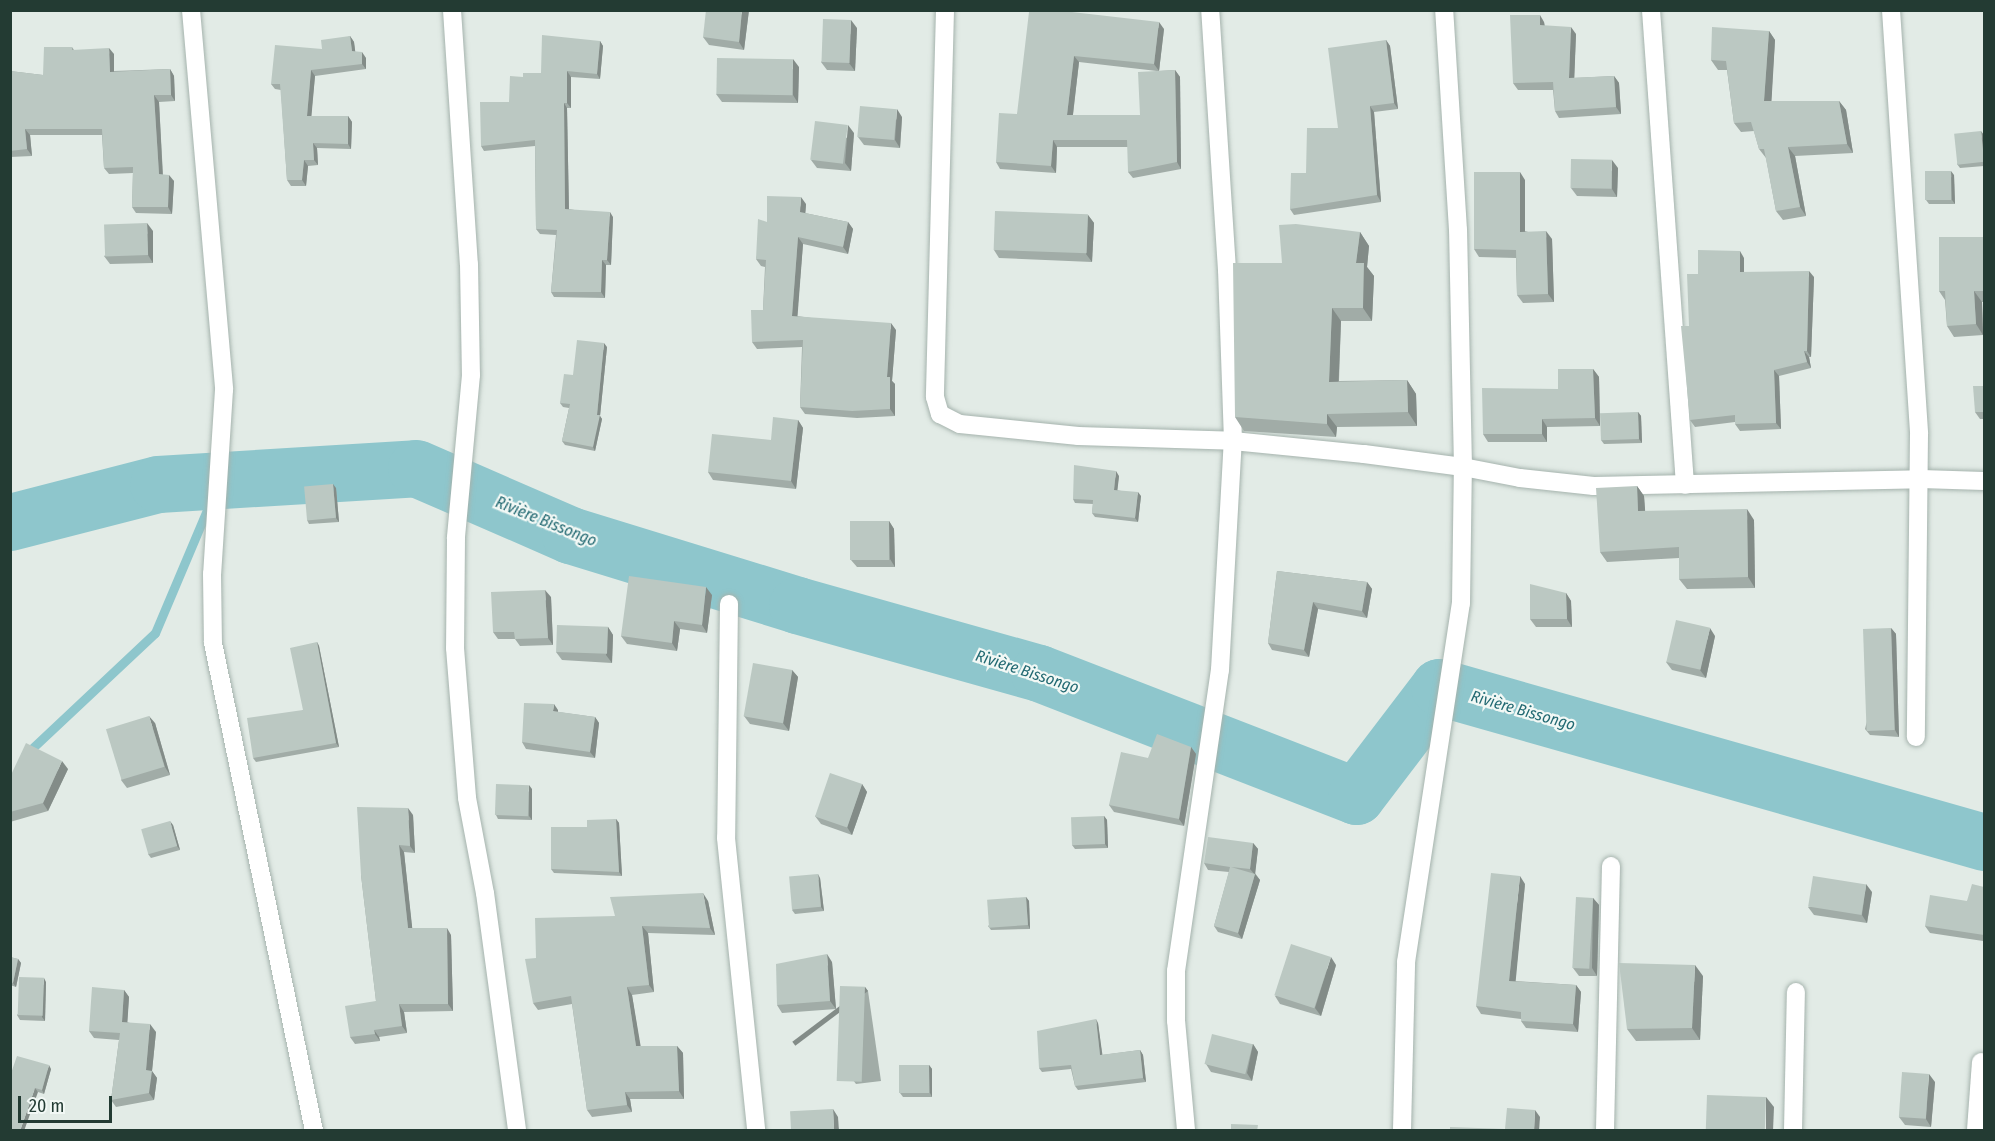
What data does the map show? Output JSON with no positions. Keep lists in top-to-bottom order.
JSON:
{
  "water": ["Rivière Bissongo"],
  "scale_bar": "20 m"
}
